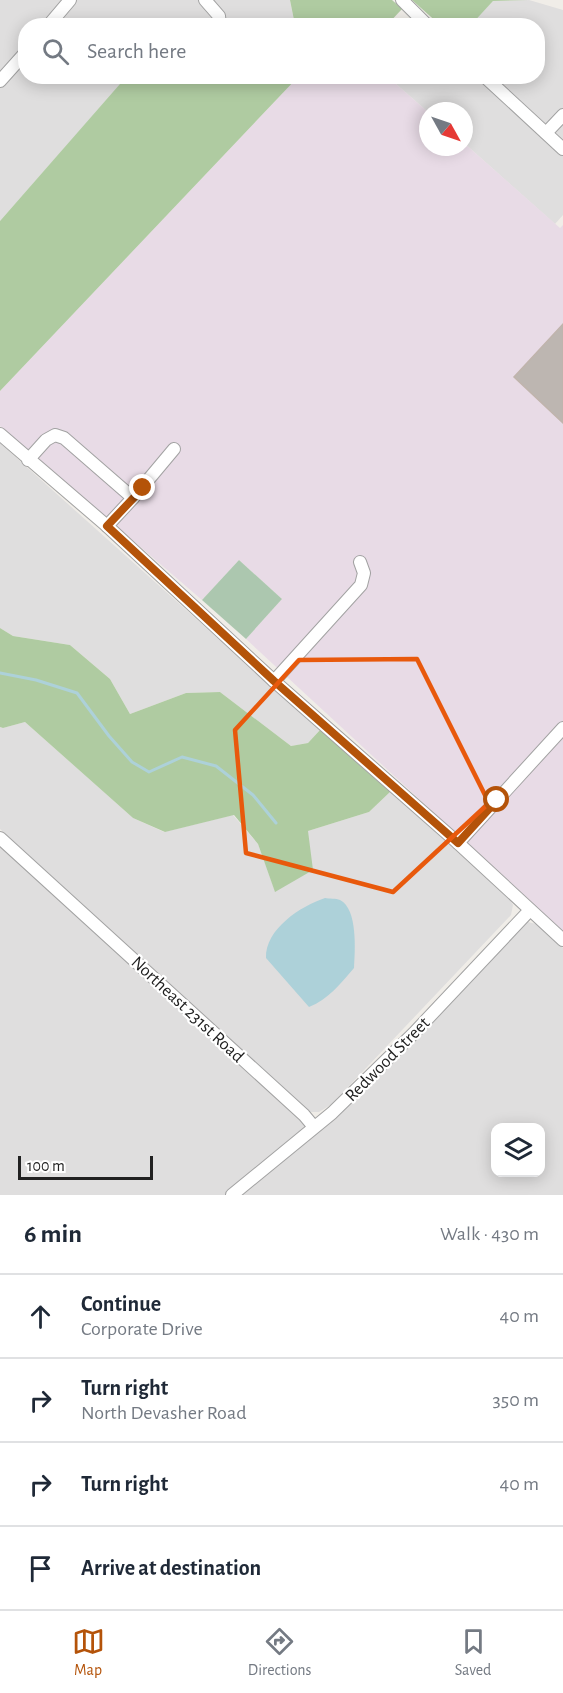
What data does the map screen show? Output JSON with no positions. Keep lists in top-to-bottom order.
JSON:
{
  "streets": {
    "street": ["Northeast 231st Road", "Redwood Street"]
  },
  "crossings": [
    ["Northeast 231st Road", "Redwood Street"]
  ],
  "scale_bar": "100 m",
  "north": "bottom right",
  "page": {
    "search": "Search here",
    "scale": "100 m",
    "heading": ["6 min", "Walk · 430 m"],
    "list": [
      ["Continue", "Corporate Drive", "40 m"],
      ["Turn right", "North Devasher Road", "350 m"],
      ["Turn right", "40 m"],
      "Arrive at destination"
    ],
    "nav": ["Map", "Directions", "Saved"]
  }
}
